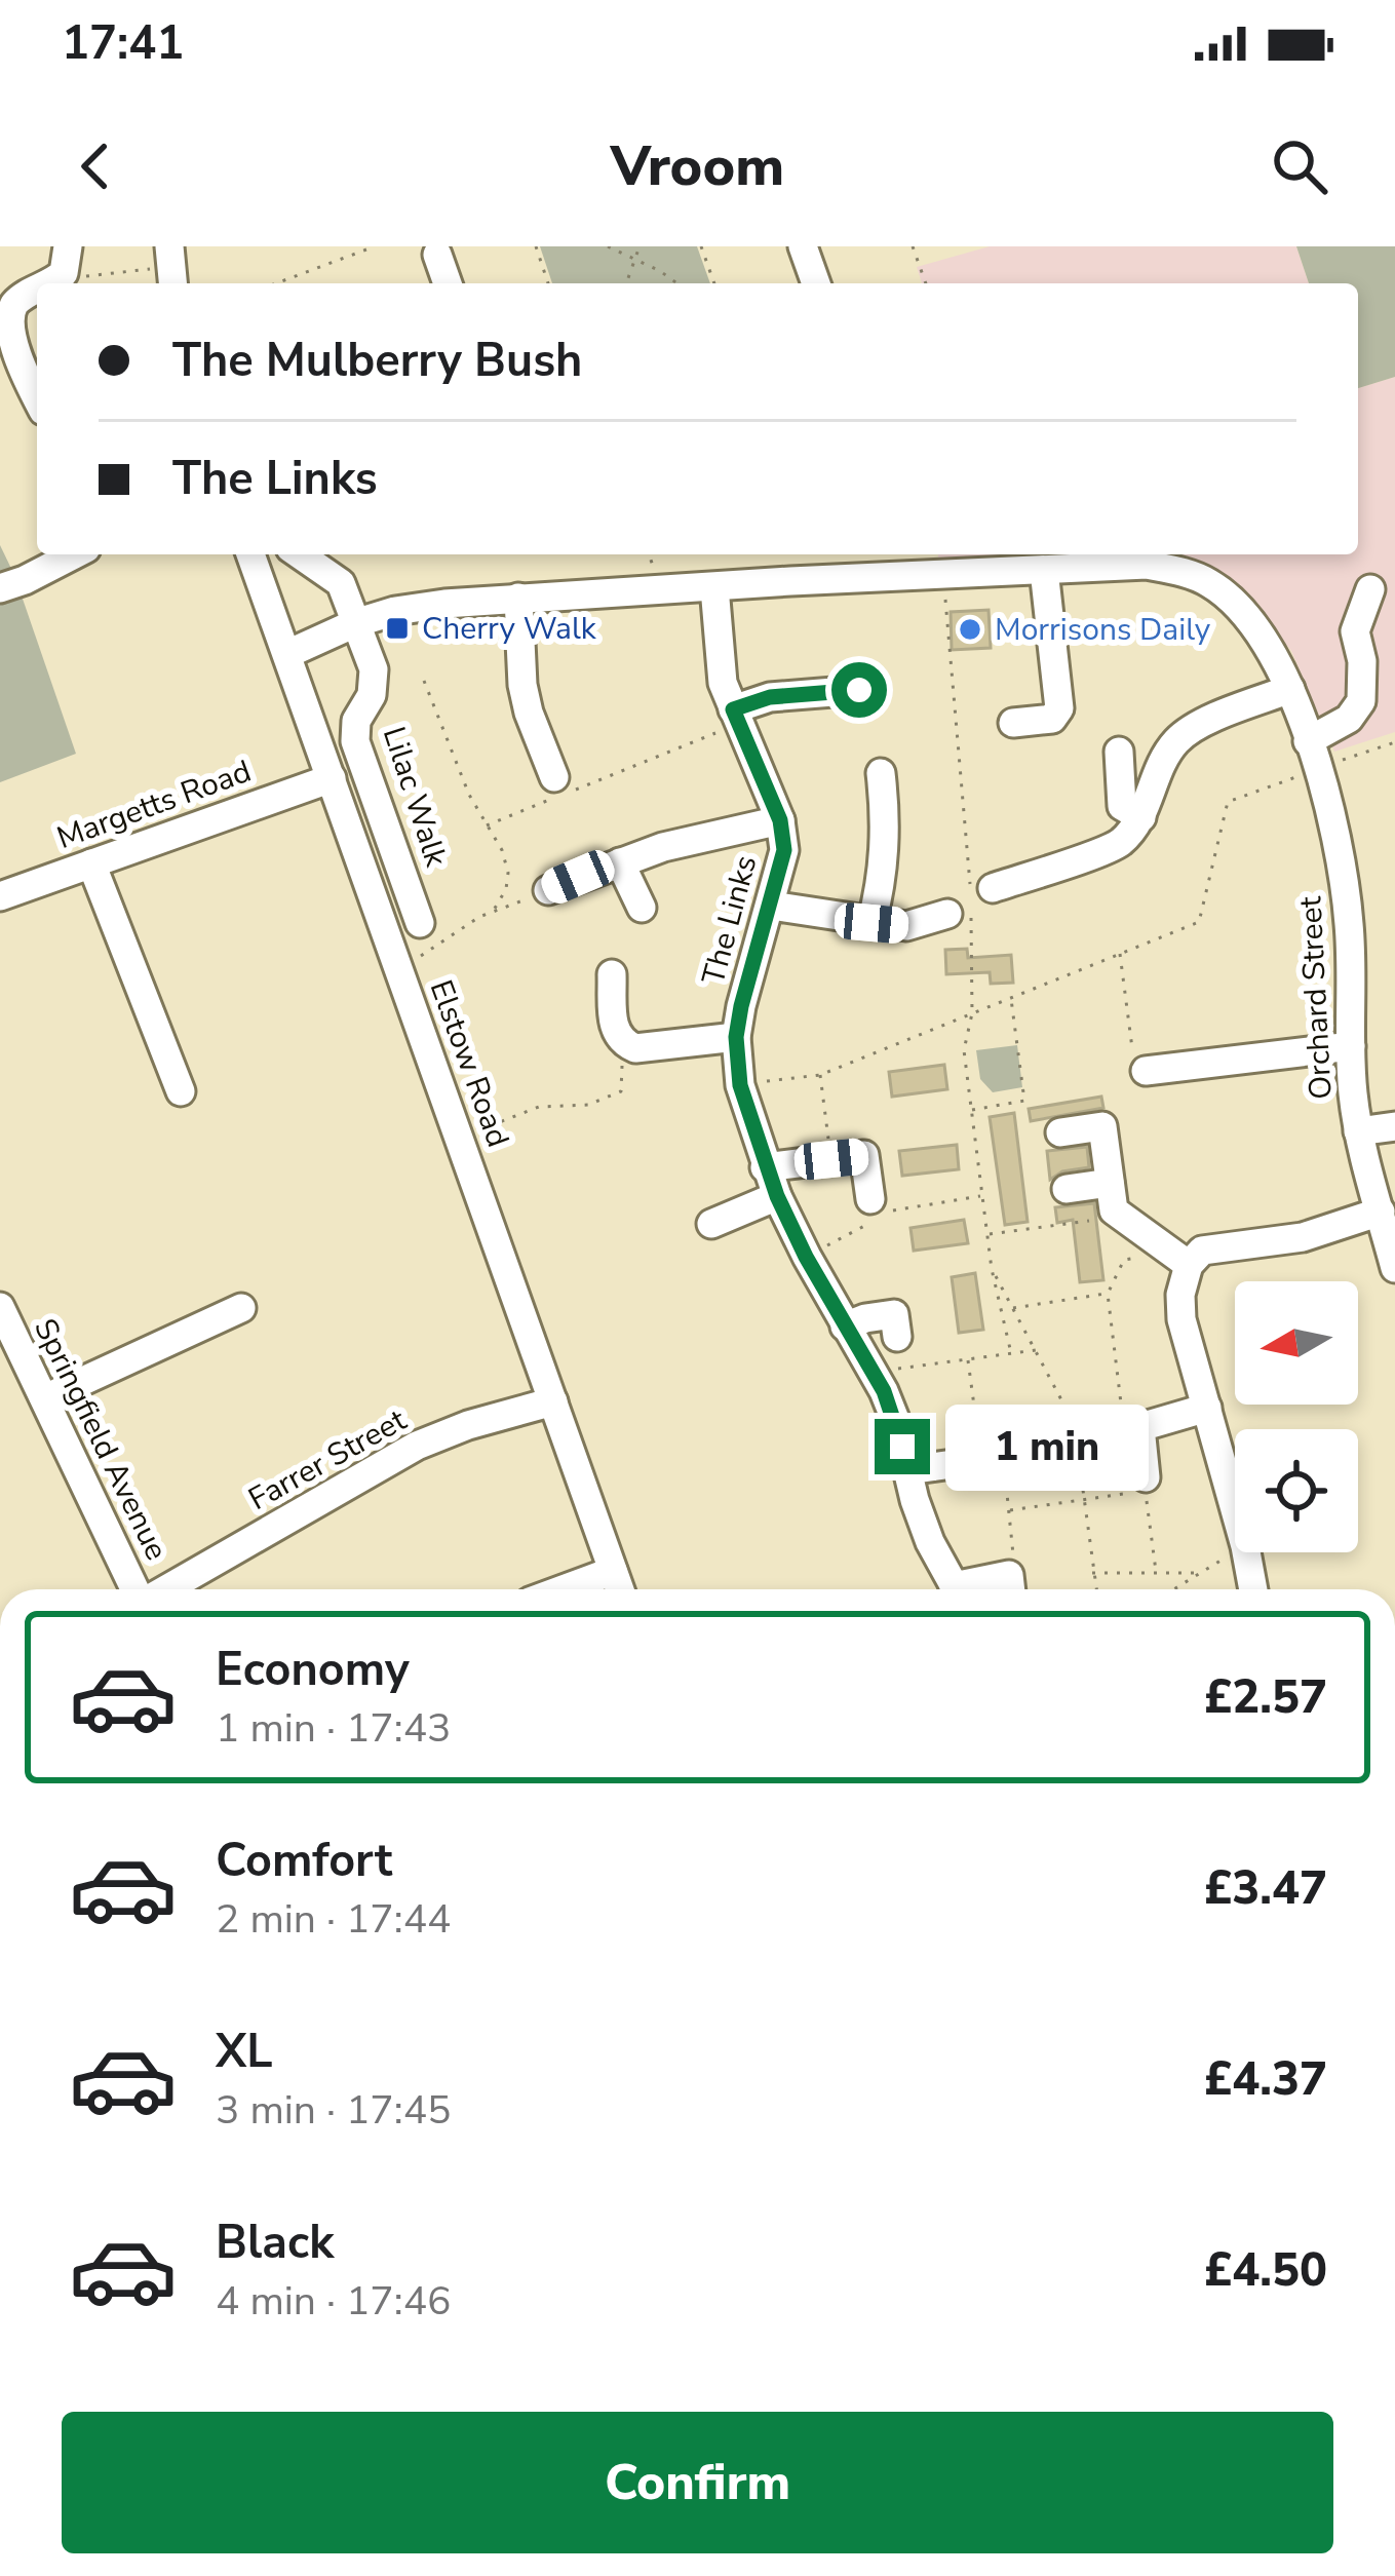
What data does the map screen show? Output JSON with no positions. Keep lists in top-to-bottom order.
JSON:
{
  "streets": {
    "street": [
      "Lilac Walk",
      "Margetts Road",
      "The Links",
      "Orchard Street",
      "Elstow Road",
      "Springfield Avenue",
      "Farrer Street"
    ]
  },
  "crossings": [
    ["Lilac Walk", "Orchard Street"],
    ["Margetts Road", "Elstow Road"],
    ["The Links", "Orchard Street"],
    ["Orchard Street", "Elstow Road"],
    ["Elstow Road", "Farrer Street"]
  ],
  "places": {
    "transit": ["Cherry Walk"],
    "other": ["Morrisons Daily"]
  },
  "north": "left",
  "page": {
    "status": "17:41",
    "header": "Vroom",
    "banner": ["The Mulberry Bush", "The Links"],
    "bubble": "1 min",
    "list": [
      {
        "name": "Economy",
        "note": "1 min · 17:43",
        "value": "£2.57"
      },
      {
        "name": "Comfort",
        "note": "2 min · 17:44",
        "value": "£3.47"
      },
      {
        "name": "XL",
        "note": "3 min · 17:45",
        "value": "£4.37"
      },
      {
        "name": "Black",
        "note": "4 min · 17:46",
        "value": "£4.50"
      }
    ],
    "buttons": "Confirm"
  }
}
